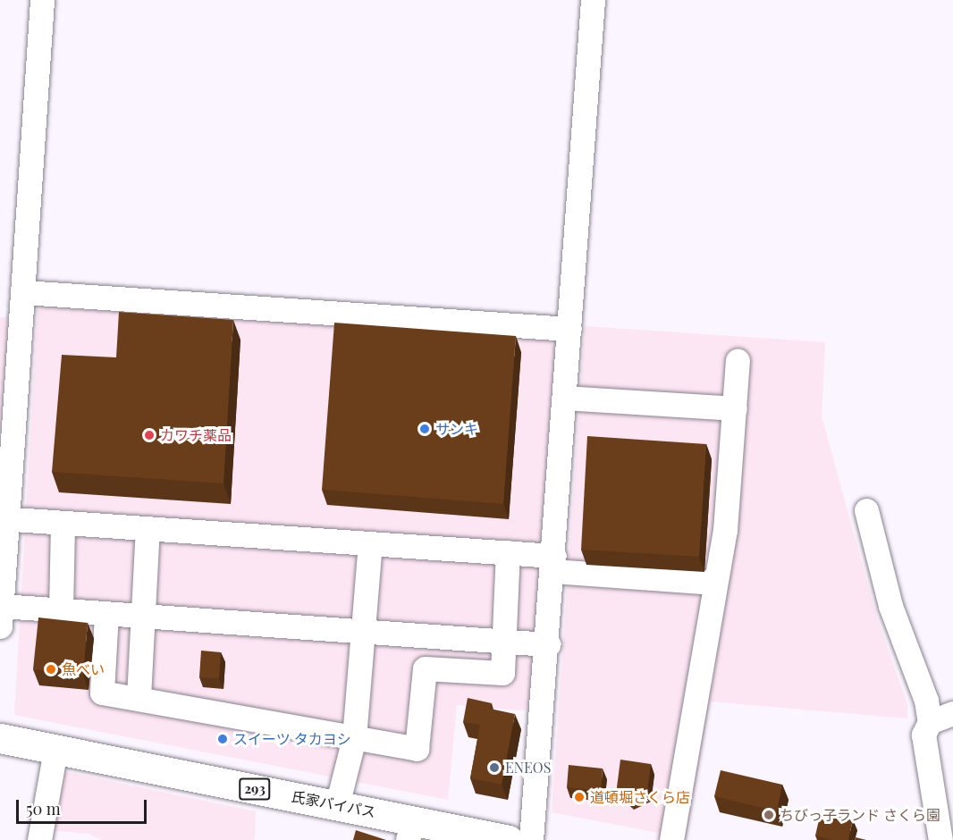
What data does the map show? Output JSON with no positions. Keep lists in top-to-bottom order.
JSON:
{
  "streets": {
    "highway": ["293", "氏家バイパス"]
  },
  "places": [
    "サンキ",
    "カワチ薬品",
    "魚べい",
    "スイーツ タカヨシ",
    "ENEOS",
    "道頓堀さくら店",
    "ちびっ子ランド さくら園"
  ],
  "scale_bar": "50 m"
}
